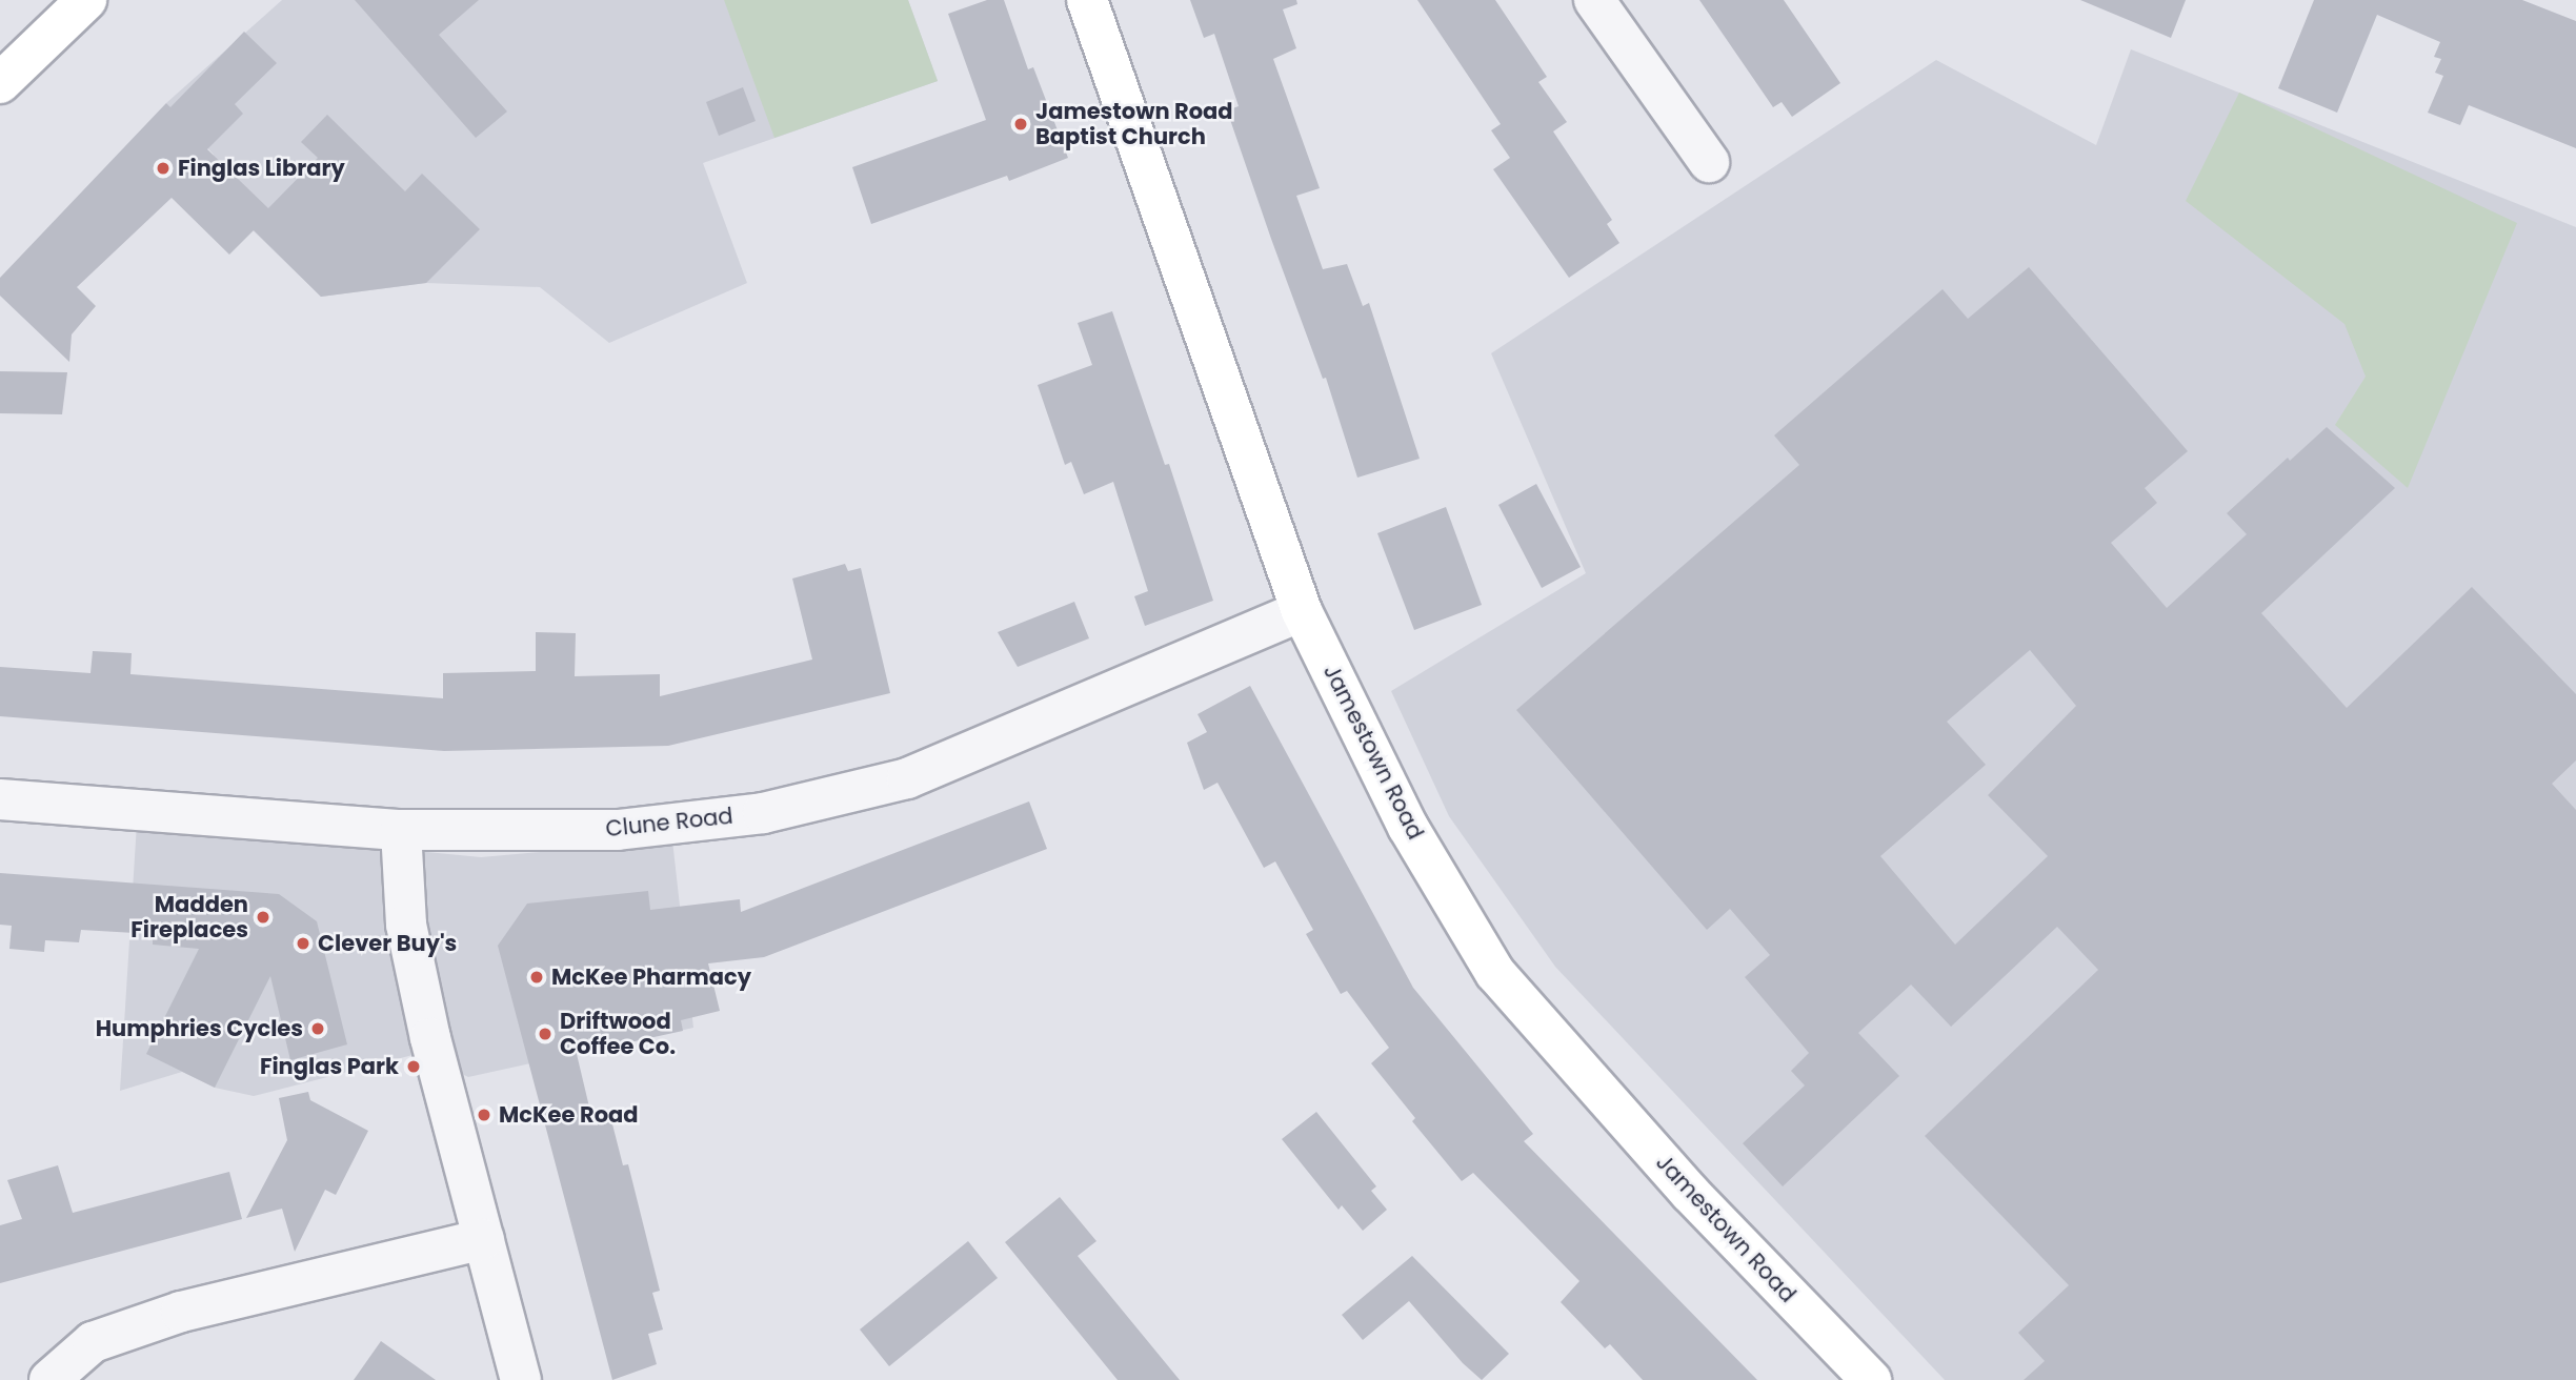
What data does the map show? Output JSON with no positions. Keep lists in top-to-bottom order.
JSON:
{
  "streets": {
    "street": ["Jamestown Road", "Clune Road"]
  },
  "crossings": [
    ["Jamestown Road", "Clune Road"]
  ],
  "places": [
    "Jamestown Road Baptist Church",
    "Finglas Library",
    "Madden Fireplaces",
    "Clever Buy's",
    "McKee Pharmacy",
    "Humphries Cycles",
    "Driftwood Coffee Co.",
    "Finglas Park",
    "McKee Road"
  ]
}
